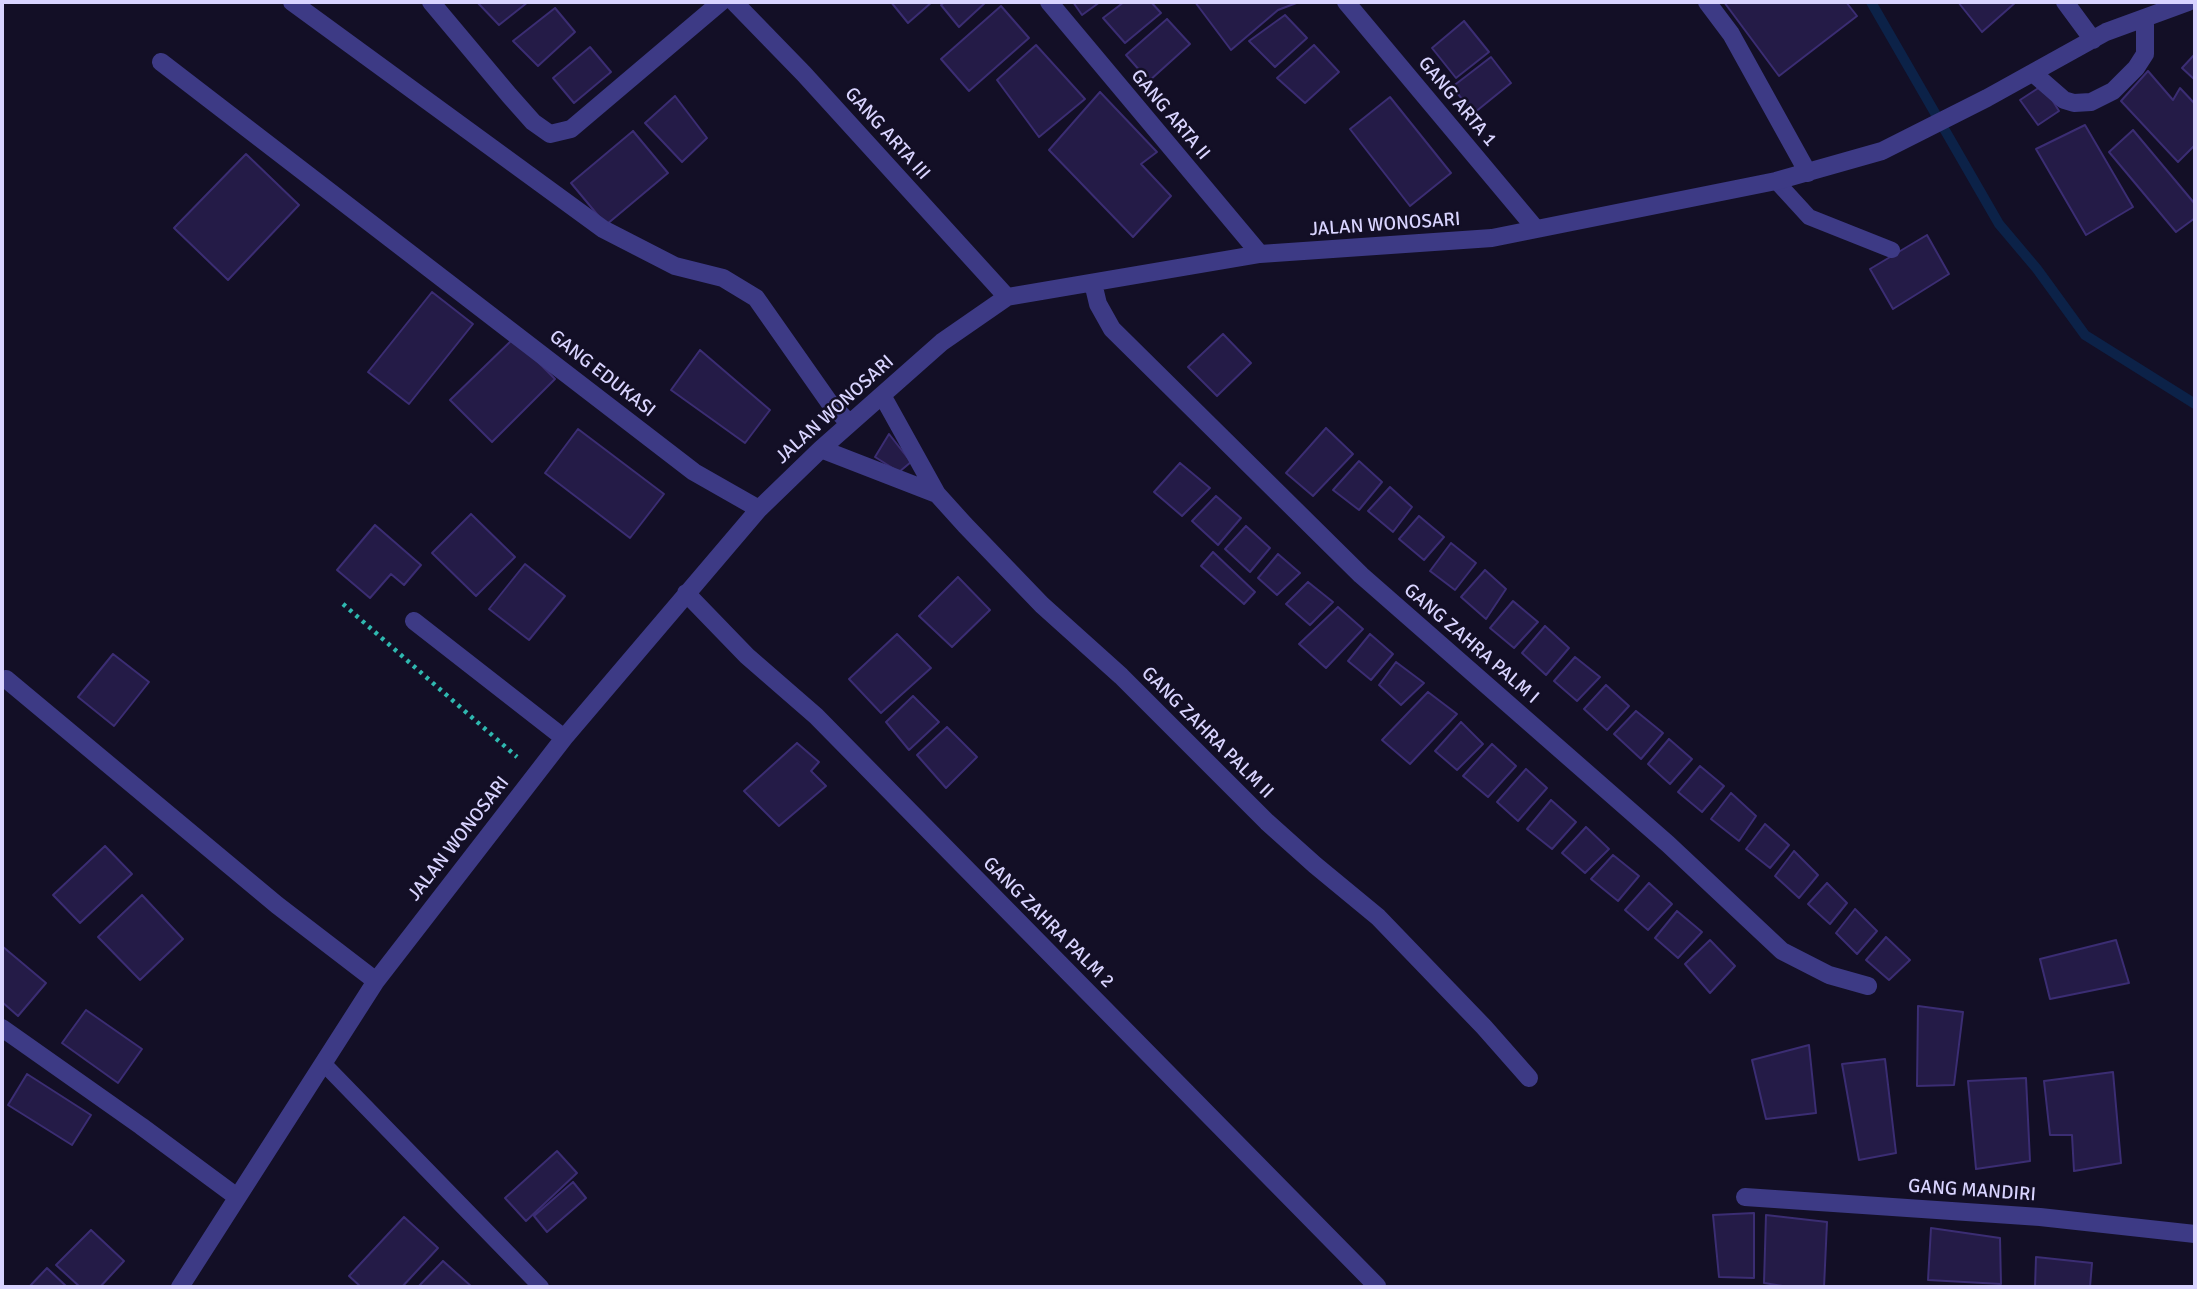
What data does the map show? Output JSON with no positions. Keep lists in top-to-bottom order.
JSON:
{
  "streets": {
    "street": [
      "GANG ARTA 1",
      "GANG ARTA II",
      "GANG ARTA III",
      "JALAN WONOSARI",
      "GANG EDUKASI",
      "GANG ZAHRA PALM I",
      "GANG ZAHRA PALM II",
      "GANG ZAHRA PALM 2",
      "GANG MANDIRI"
    ]
  },
  "crossings": [
    ["GANG ARTA 1", "JALAN WONOSARI"],
    ["GANG ARTA II", "JALAN WONOSARI"],
    ["GANG ARTA III", "JALAN WONOSARI"],
    ["JALAN WONOSARI", "GANG EDUKASI"],
    ["JALAN WONOSARI", "GANG ZAHRA PALM I"],
    ["JALAN WONOSARI", "GANG ZAHRA PALM II"],
    ["JALAN WONOSARI", "GANG ZAHRA PALM 2"]
  ]
}
